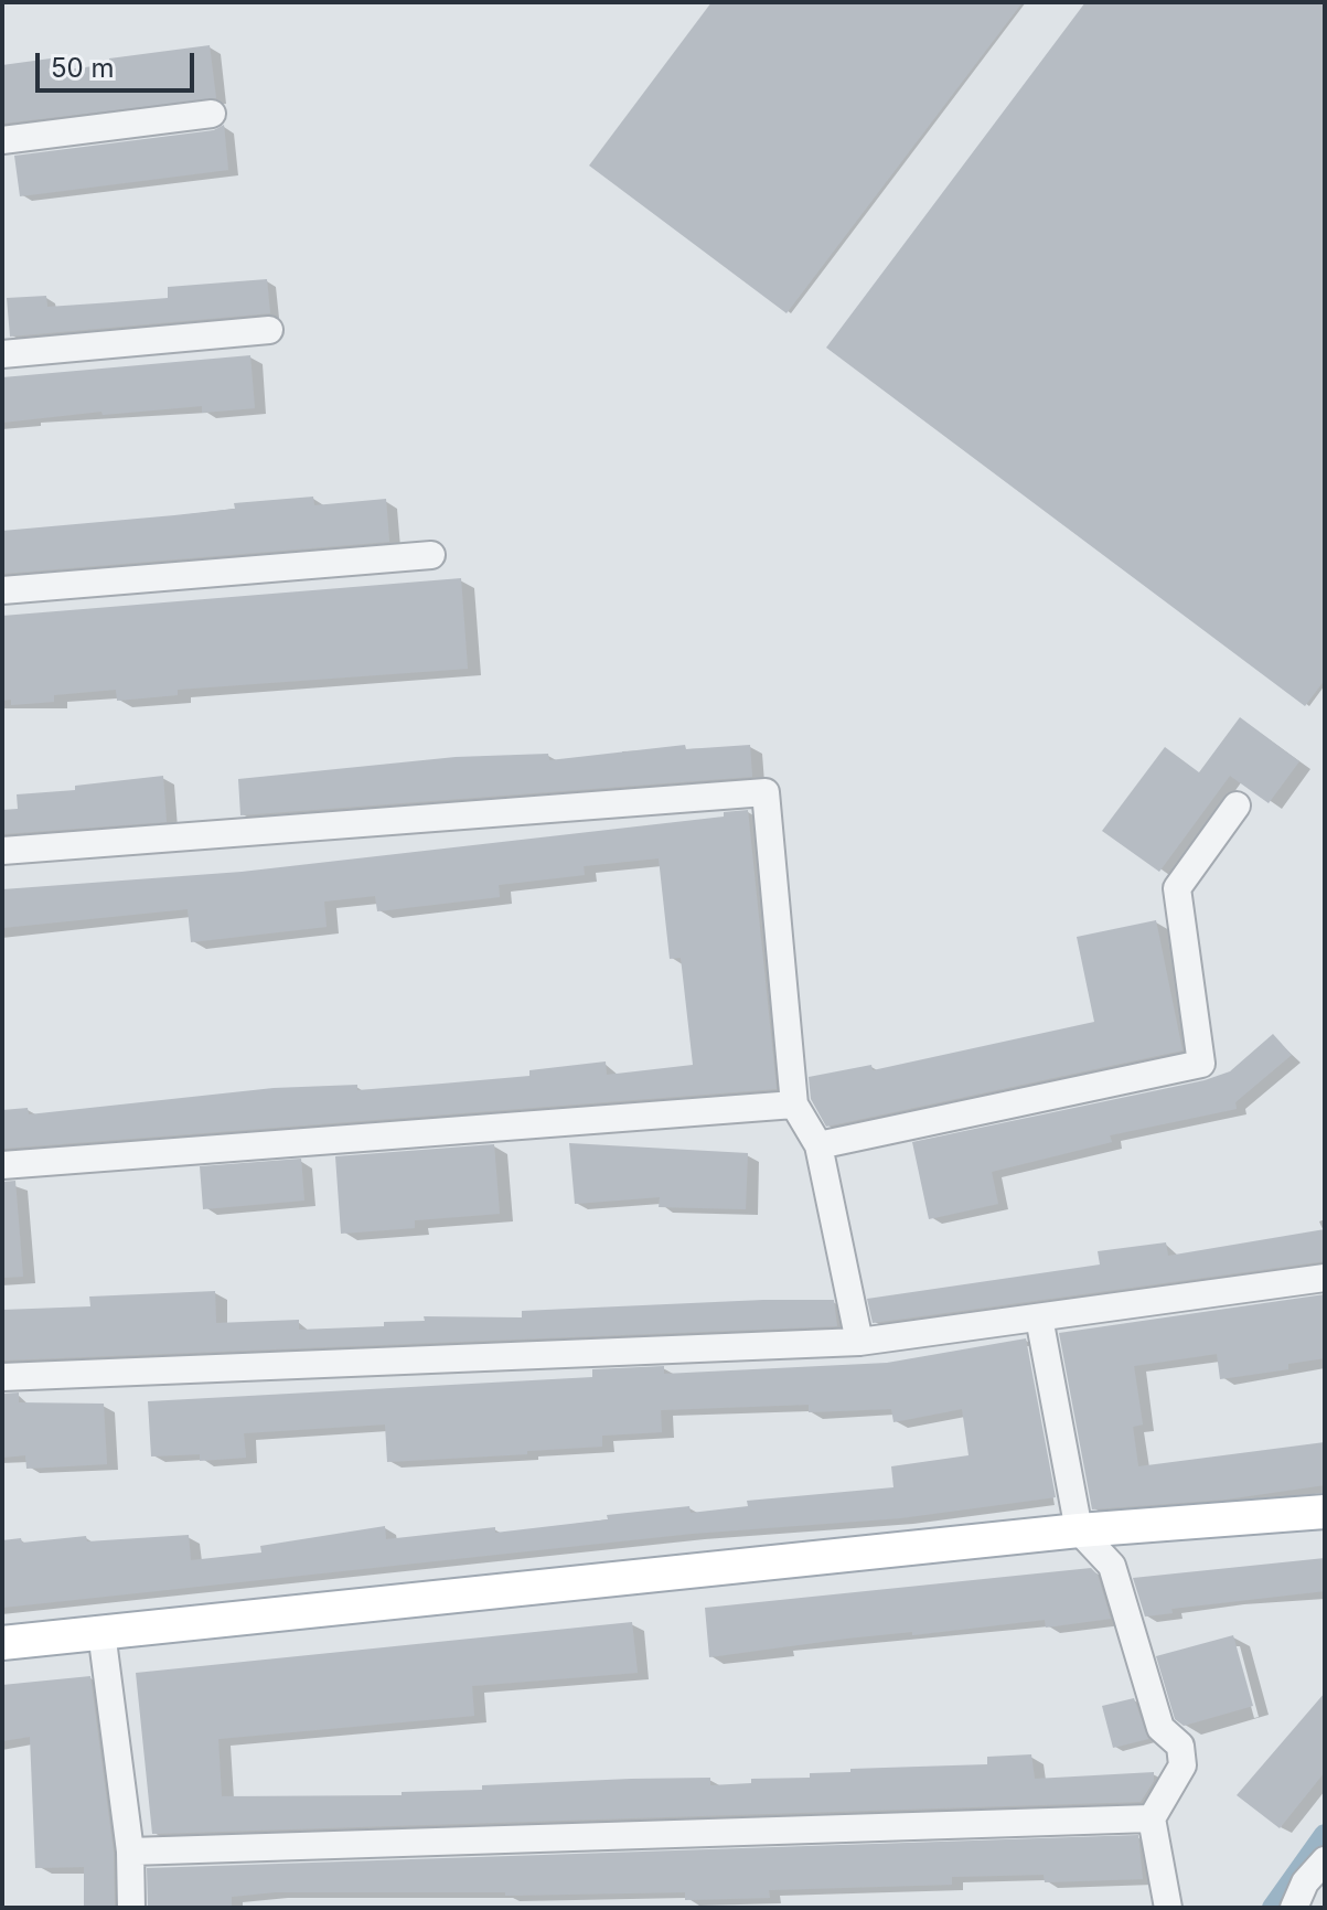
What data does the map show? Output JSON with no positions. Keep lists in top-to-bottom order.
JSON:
{
  "scale_bar": "50 m"
}
